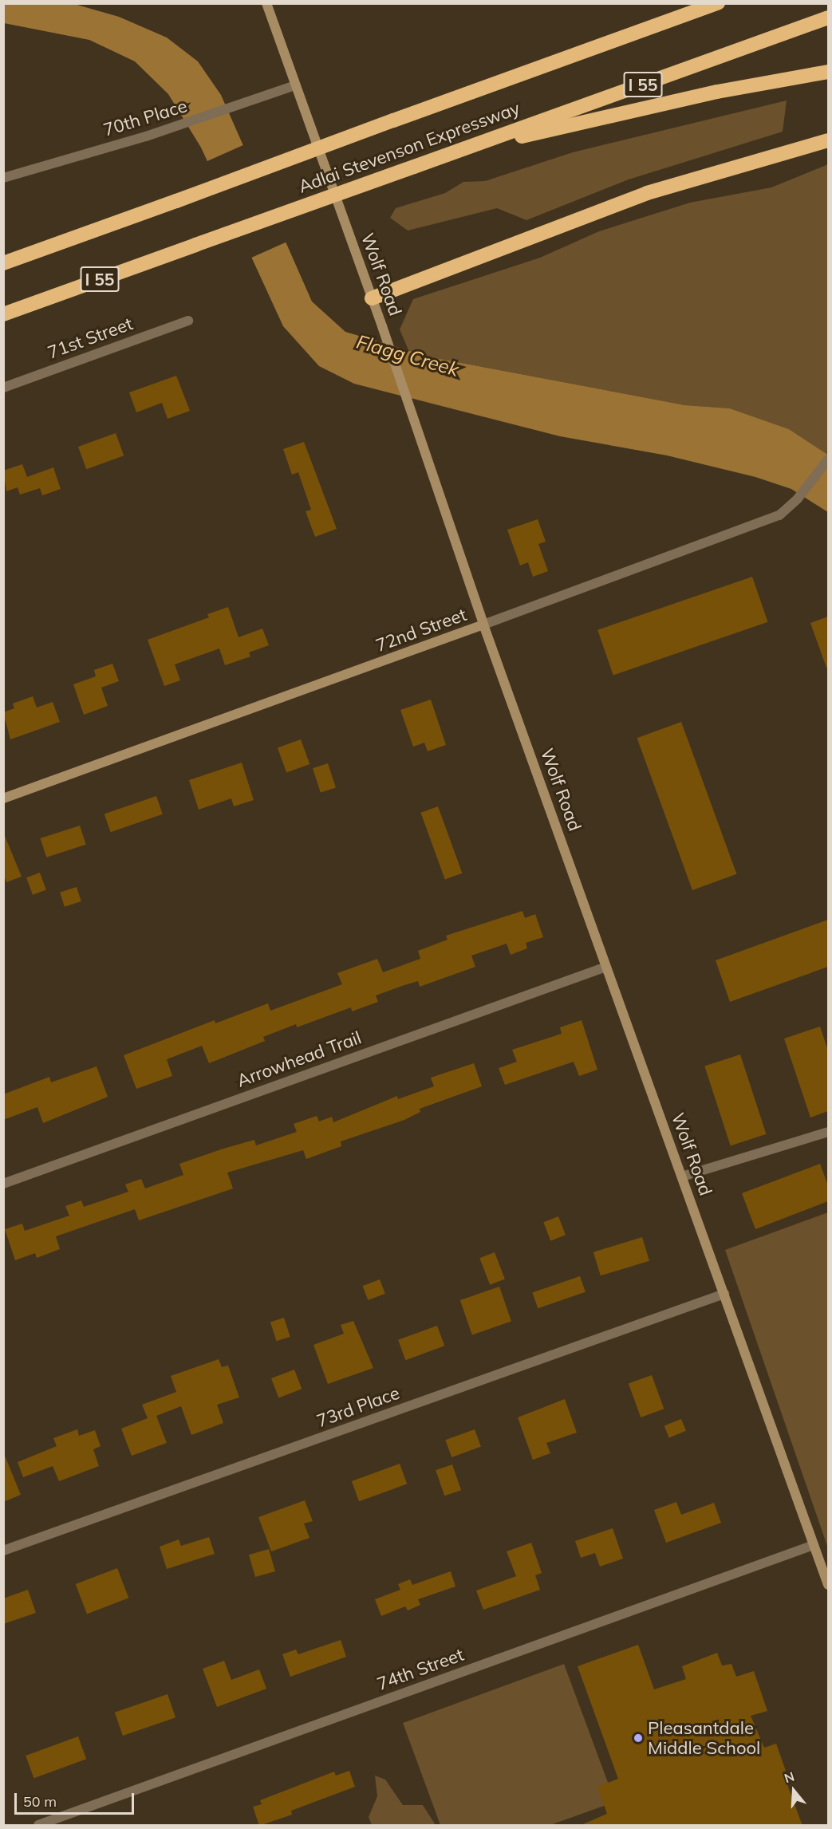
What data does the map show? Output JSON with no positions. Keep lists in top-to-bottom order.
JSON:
{
  "streets": {
    "highway": ["I 55", "Adlai Stevenson Expressway"],
    "street": [
      "70th Place",
      "Wolf Road",
      "71st Street",
      "72nd Street",
      "Arrowhead Trail",
      "73rd Place",
      "74th Street"
    ]
  },
  "crossings": [
    ["70th Place", "Wolf Road"],
    ["Wolf Road", "72nd Street"],
    ["Wolf Road", "Arrowhead Trail"],
    ["Wolf Road", "73rd Place"],
    ["Wolf Road", "74th Street"]
  ],
  "water": ["Flagg Creek"],
  "places": ["Pleasantdale Middle School"],
  "scale_bar": "50 m",
  "north": "top"
}
